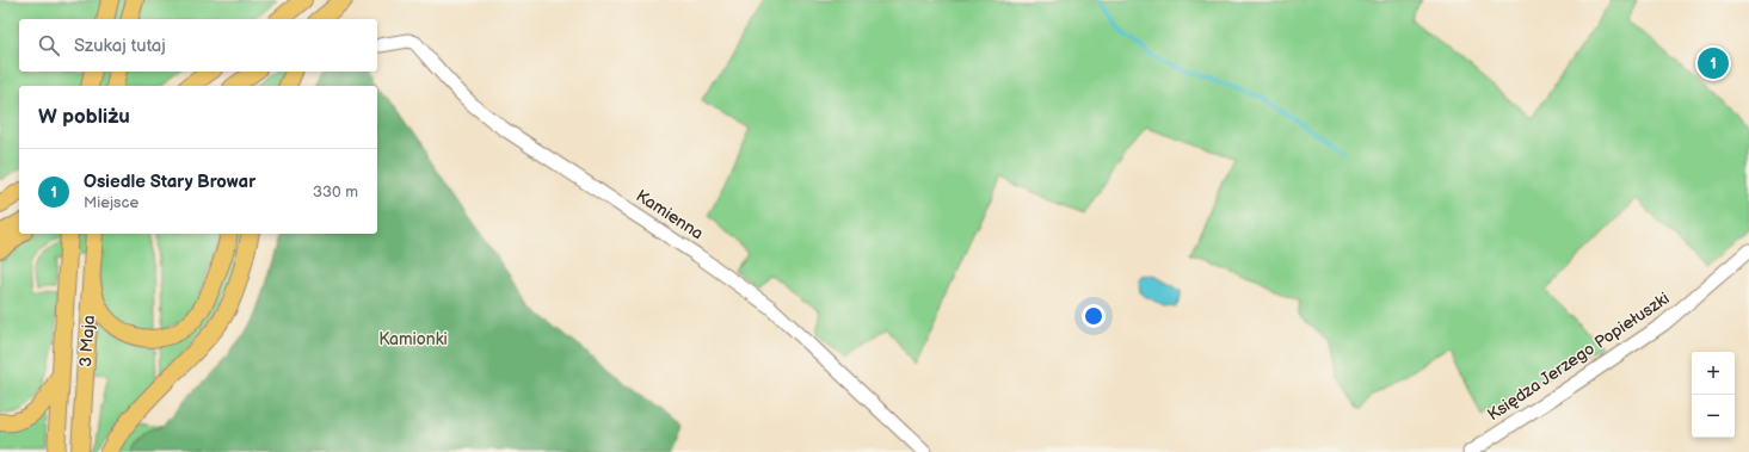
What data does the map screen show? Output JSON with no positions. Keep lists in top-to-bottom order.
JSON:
{
  "streets": {
    "main road": ["3 Maja"],
    "street": ["Kamienna", "Księdza Jerzego Popiełuszki"]
  },
  "parks": ["Kamionki"],
  "page": {
    "search": "Szukaj tutaj",
    "pins": "1",
    "heading": "W pobliżu",
    "list": [
      {
        "mark": "1",
        "name": "Osiedle Stary Browar",
        "note": "Miejsce",
        "value": "330 m"
      }
    ],
    "map_buttons": ["+", "−"]
  }
}
